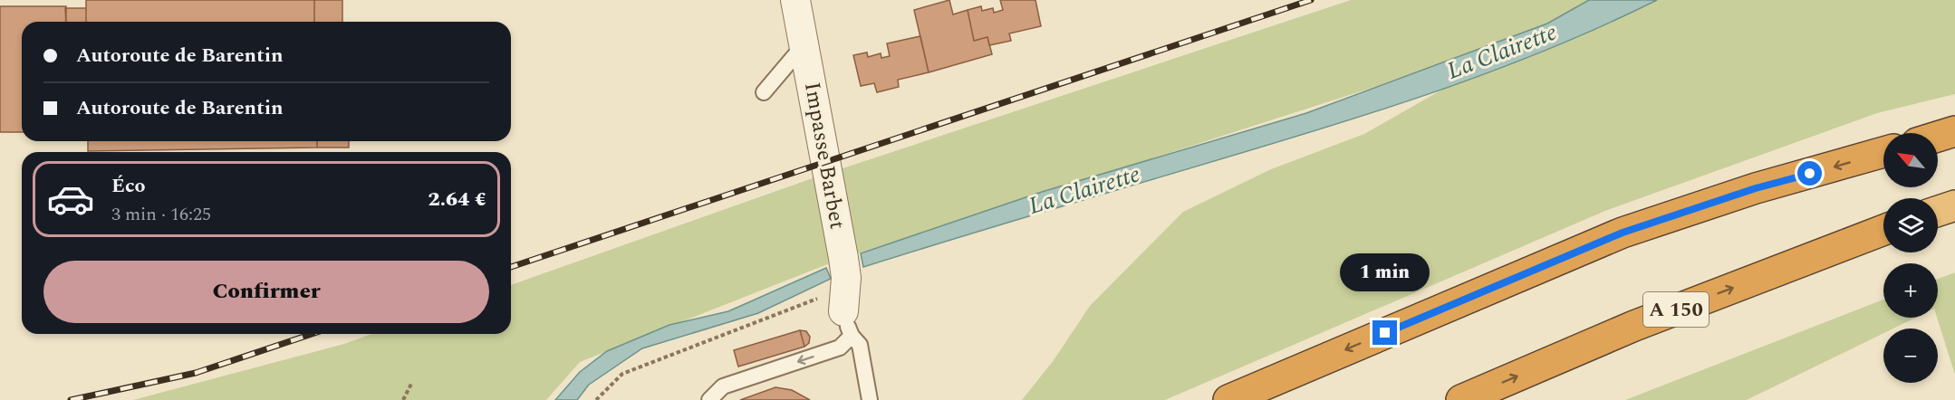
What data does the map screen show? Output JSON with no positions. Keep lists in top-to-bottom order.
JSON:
{
  "streets": {
    "highway": ["A 150"],
    "street": ["Impasse Barbet"]
  },
  "water": ["La Clairette"],
  "north": "top left",
  "page": {
    "banner": ["Autoroute de Barentin", "Autoroute de Barentin"],
    "map_buttons": ["+", "−"],
    "list": [
      {
        "name": "Éco",
        "note": "3 min · 16:25",
        "value": "2.64 €"
      }
    ],
    "buttons": "Confirmer",
    "bubble": "1 min"
  }
}
